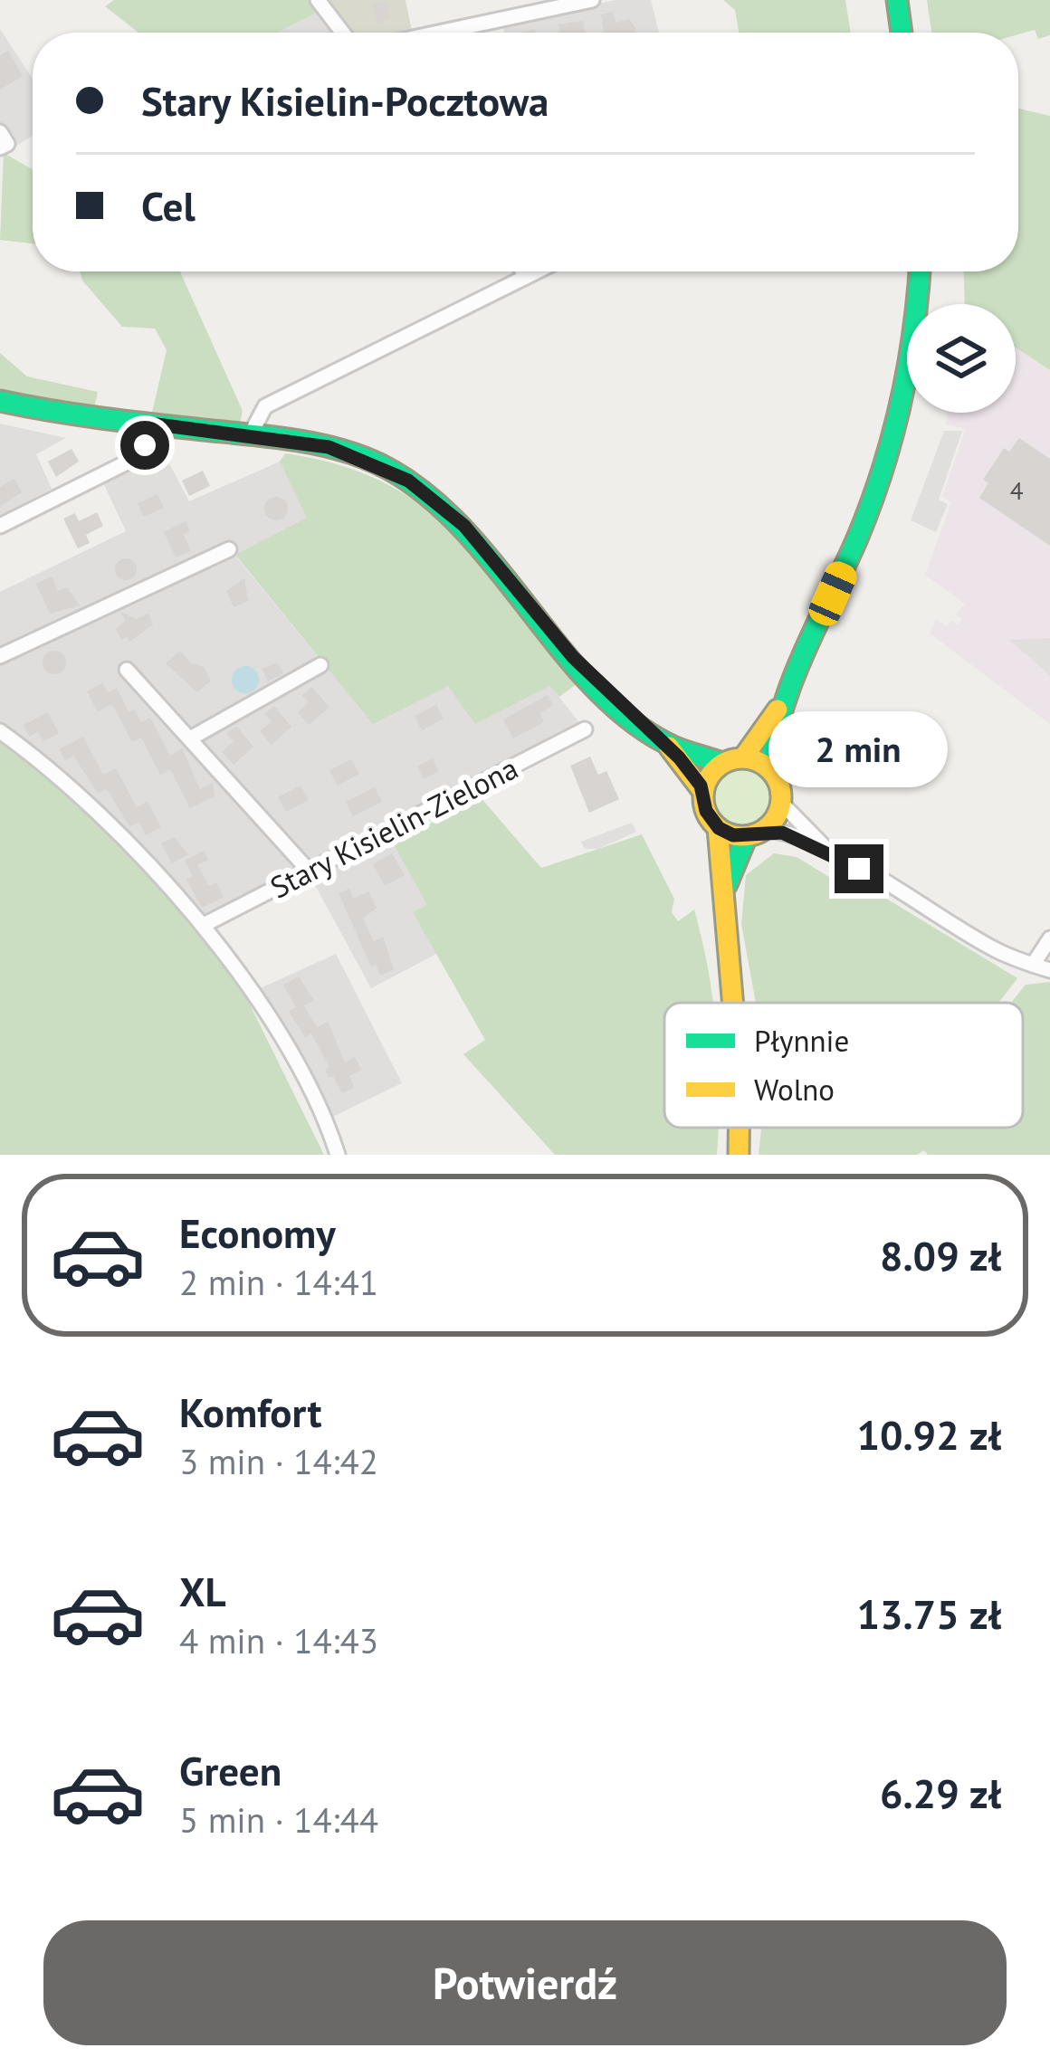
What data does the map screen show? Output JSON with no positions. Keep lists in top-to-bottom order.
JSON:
{
  "streets": {
    "street": ["Stary Kisielin-Zielona"]
  },
  "house_numbers": ["4"],
  "legend": ["Płynnie", "Wolno"],
  "page": {
    "banner": ["Stary Kisielin-Pocztowa", "Cel"],
    "bubble": "2 min",
    "list": [
      {
        "name": "Economy",
        "note": "2 min · 14:41",
        "value": "8.09 zł"
      },
      {
        "name": "Komfort",
        "note": "3 min · 14:42",
        "value": "10.92 zł"
      },
      {
        "name": "XL",
        "note": "4 min · 14:43",
        "value": "13.75 zł"
      },
      {
        "name": "Green",
        "note": "5 min · 14:44",
        "value": "6.29 zł"
      }
    ],
    "buttons": "Potwierdź"
  }
}
